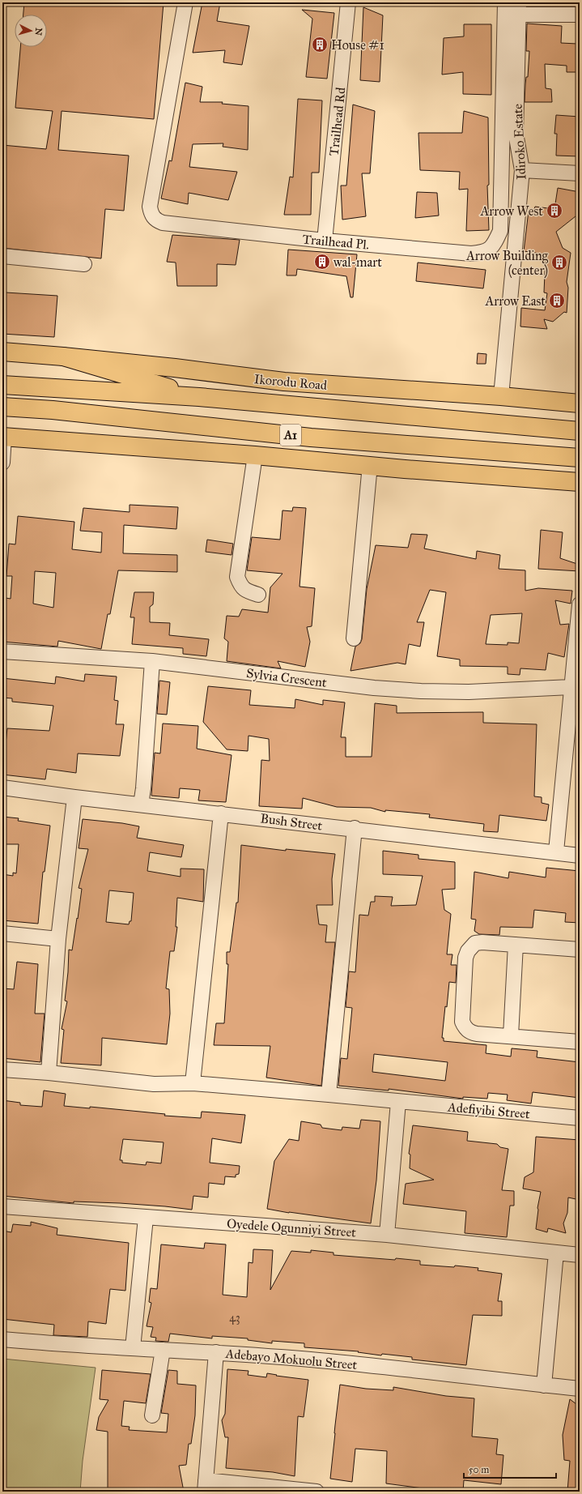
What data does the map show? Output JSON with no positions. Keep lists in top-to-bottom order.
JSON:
{
  "streets": {
    "main road": ["Ikorodu Road", "A1"],
    "street": [
      "Trailhead Rd",
      "Idiroko Estate",
      "Trailhead Pl.",
      "Sylvia Crescent",
      "Bush Street",
      "Adefiyibi Street",
      "Oyedele Ogunniyi Street",
      "Adebayo Mokuolu Street"
    ]
  },
  "crossings": [
    ["Trailhead Rd", "Trailhead Pl."],
    ["Idiroko Estate", "Ikorodu Road"]
  ],
  "places": {
    "building": [
      "House #1",
      "Arrow West",
      "wal-mart",
      "Arrow Building (center)",
      "Arrow East"
    ]
  },
  "house_numbers": ["43"],
  "scale_bar": "50 m",
  "north": "right"
}
